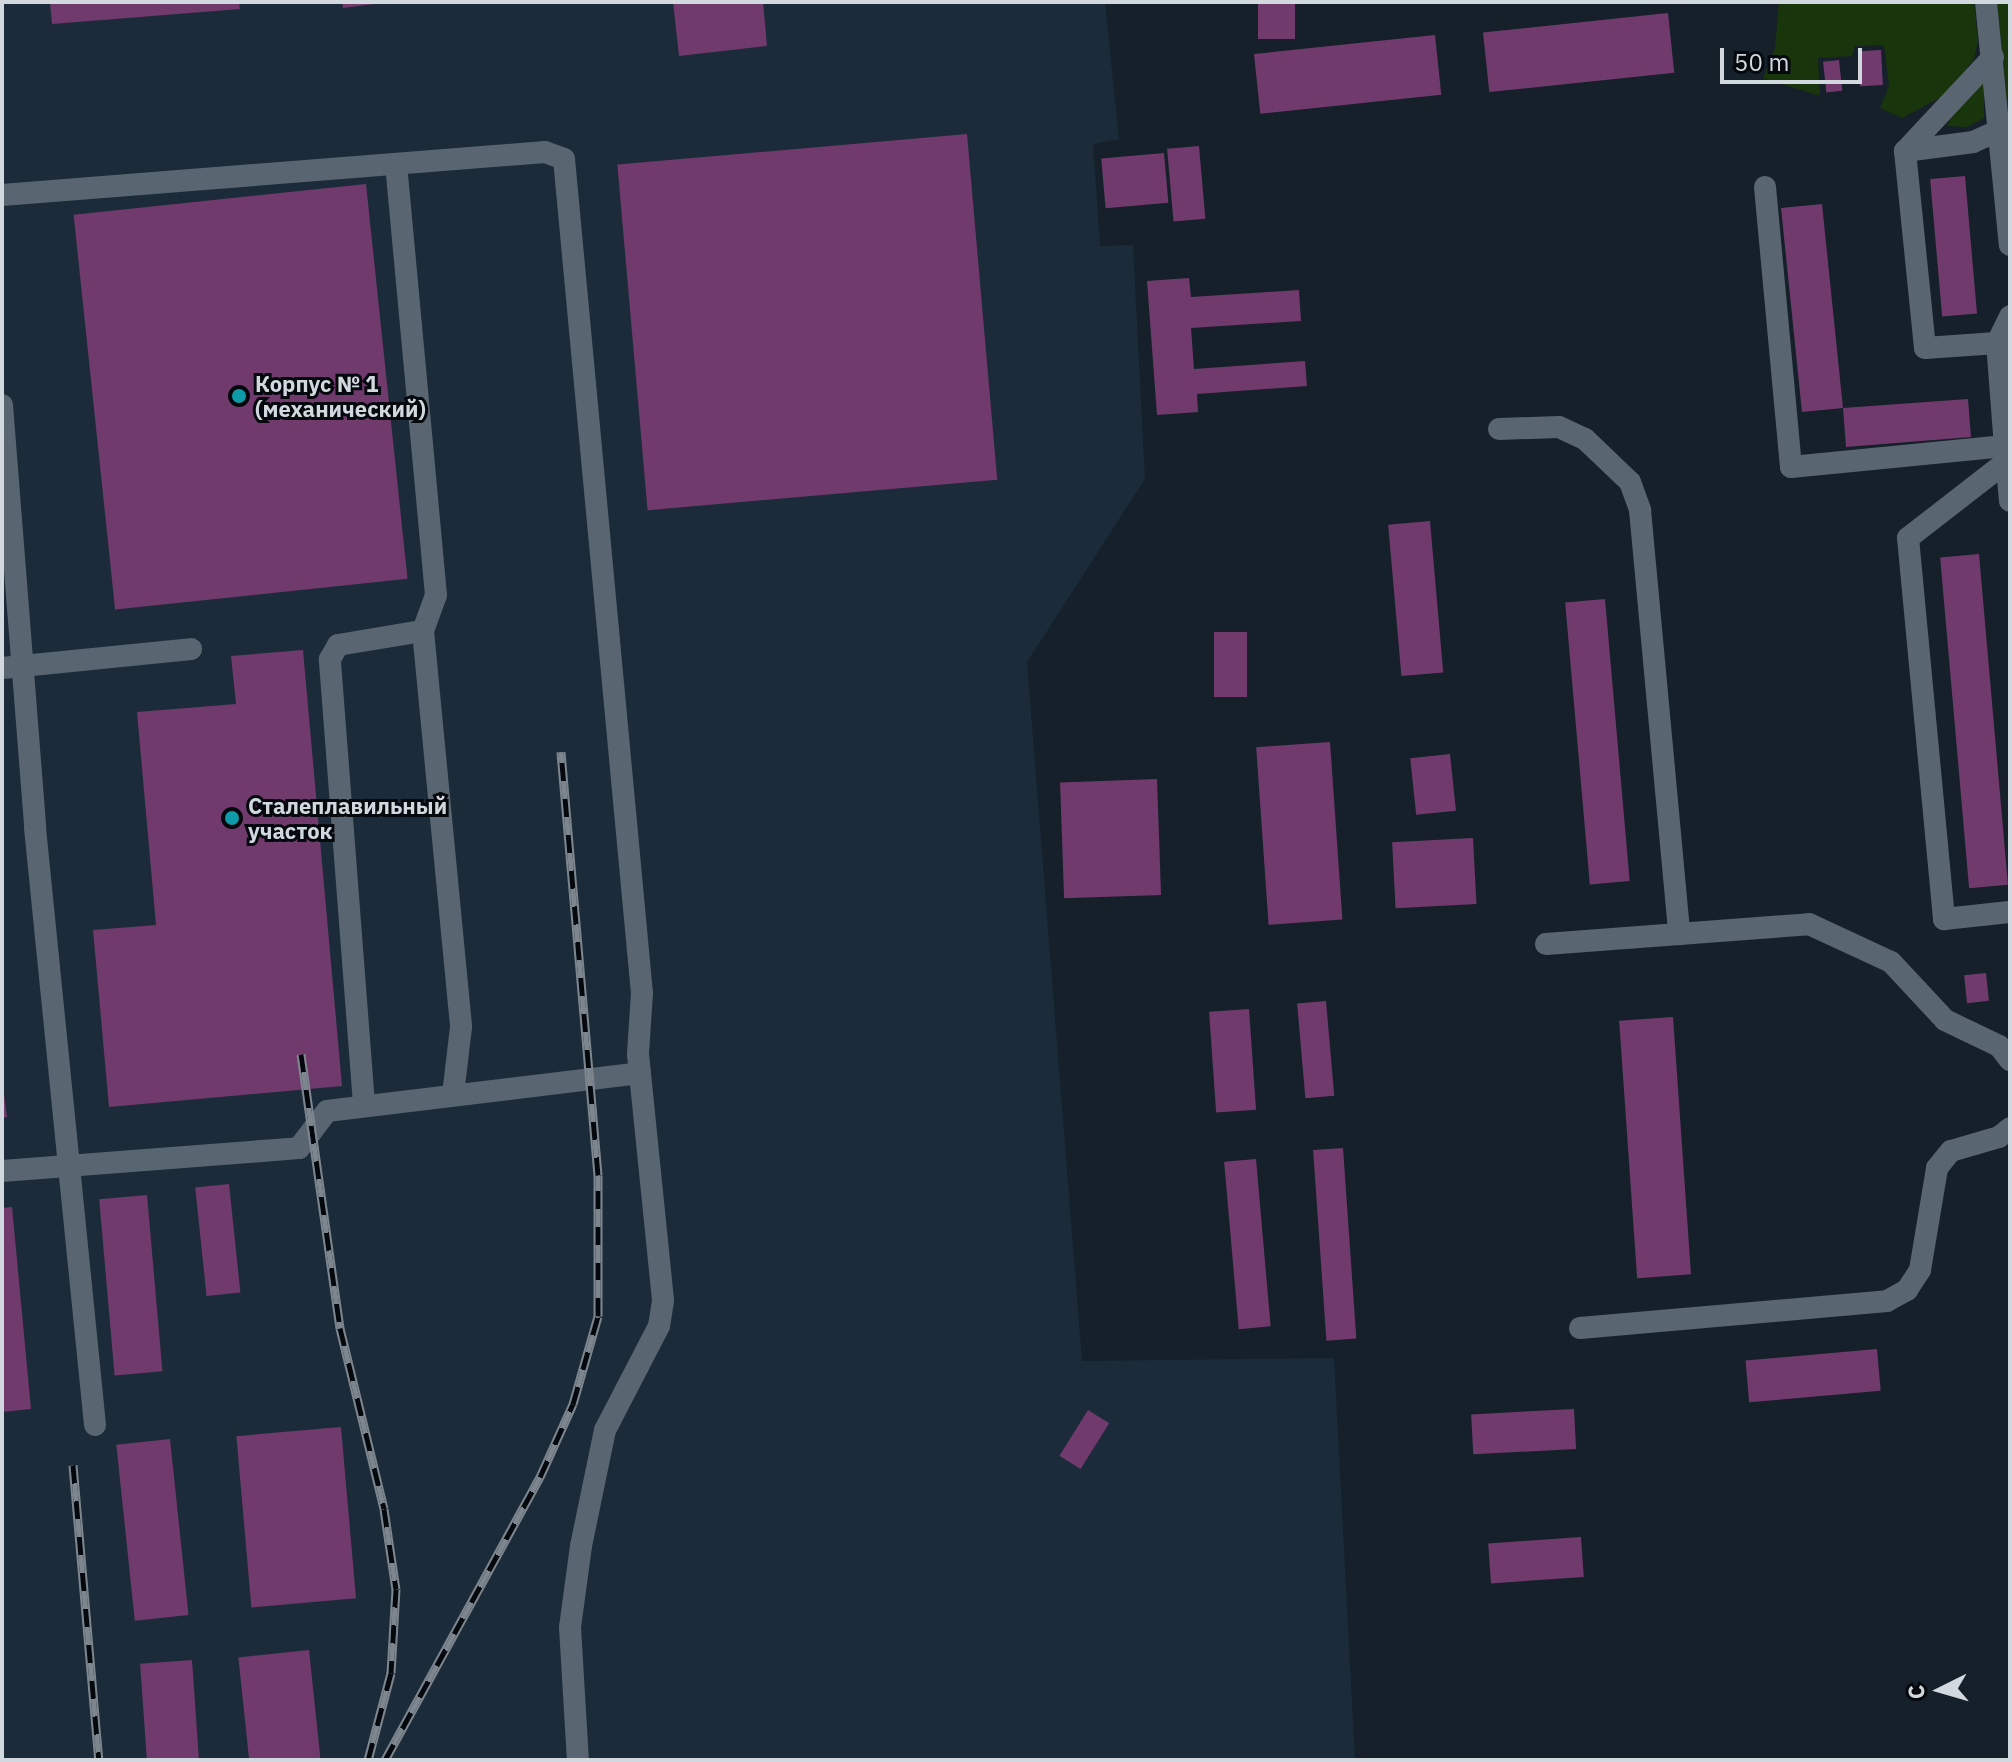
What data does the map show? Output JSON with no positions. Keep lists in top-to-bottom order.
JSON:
{
  "places": ["Корпус № 1 (механический)", "Сталеплавильный участок"],
  "scale_bar": "50 m",
  "north": "left"
}
